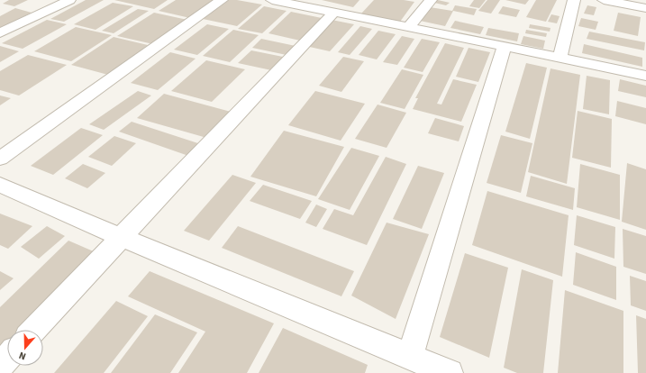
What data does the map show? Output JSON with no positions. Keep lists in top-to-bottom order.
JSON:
{
  "north": "bottom"
}
